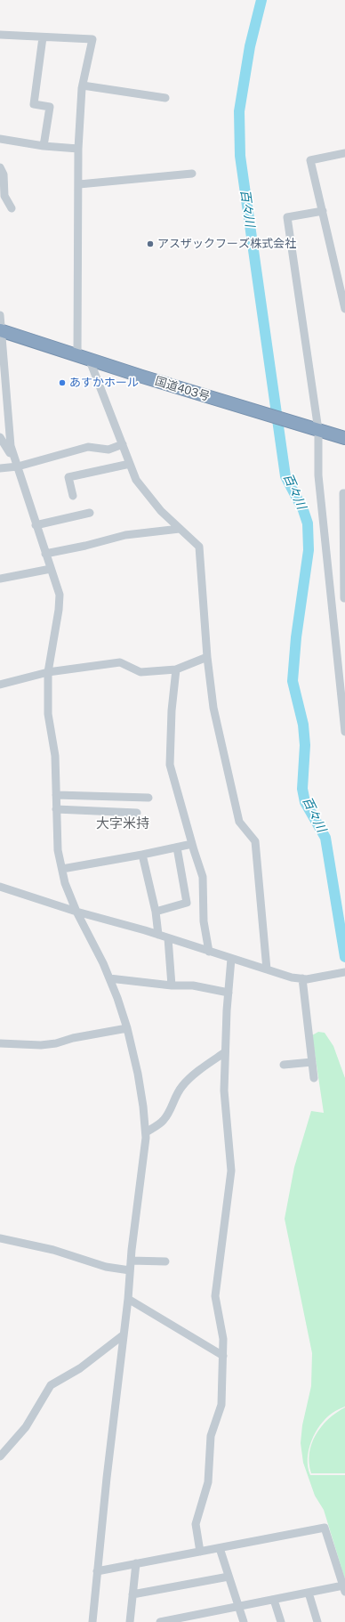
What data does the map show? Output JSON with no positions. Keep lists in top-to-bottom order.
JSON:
{
  "streets": {
    "highway": ["国道403号"]
  },
  "districts": ["大字米持"],
  "water": ["百々川"],
  "places": ["アスザックフーズ株式会社", "あすかホール"]
}
